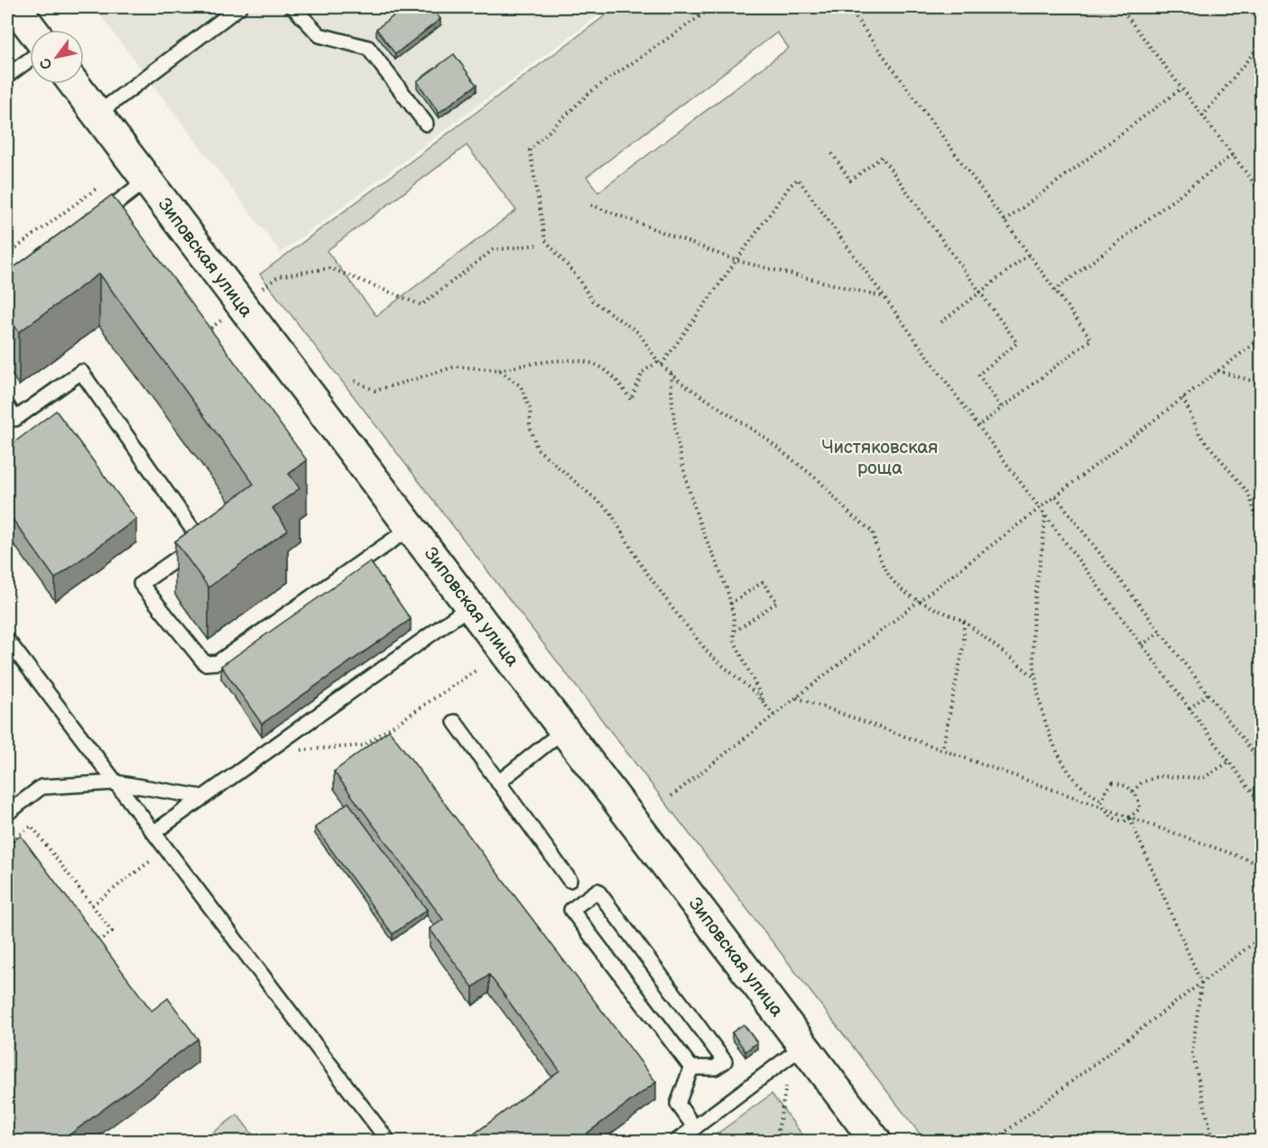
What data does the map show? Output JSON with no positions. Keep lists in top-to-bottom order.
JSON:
{
  "streets": {
    "street": ["Зиповская улица"]
  },
  "parks": ["Чистяковская роща"],
  "north": "bottom left"
}
